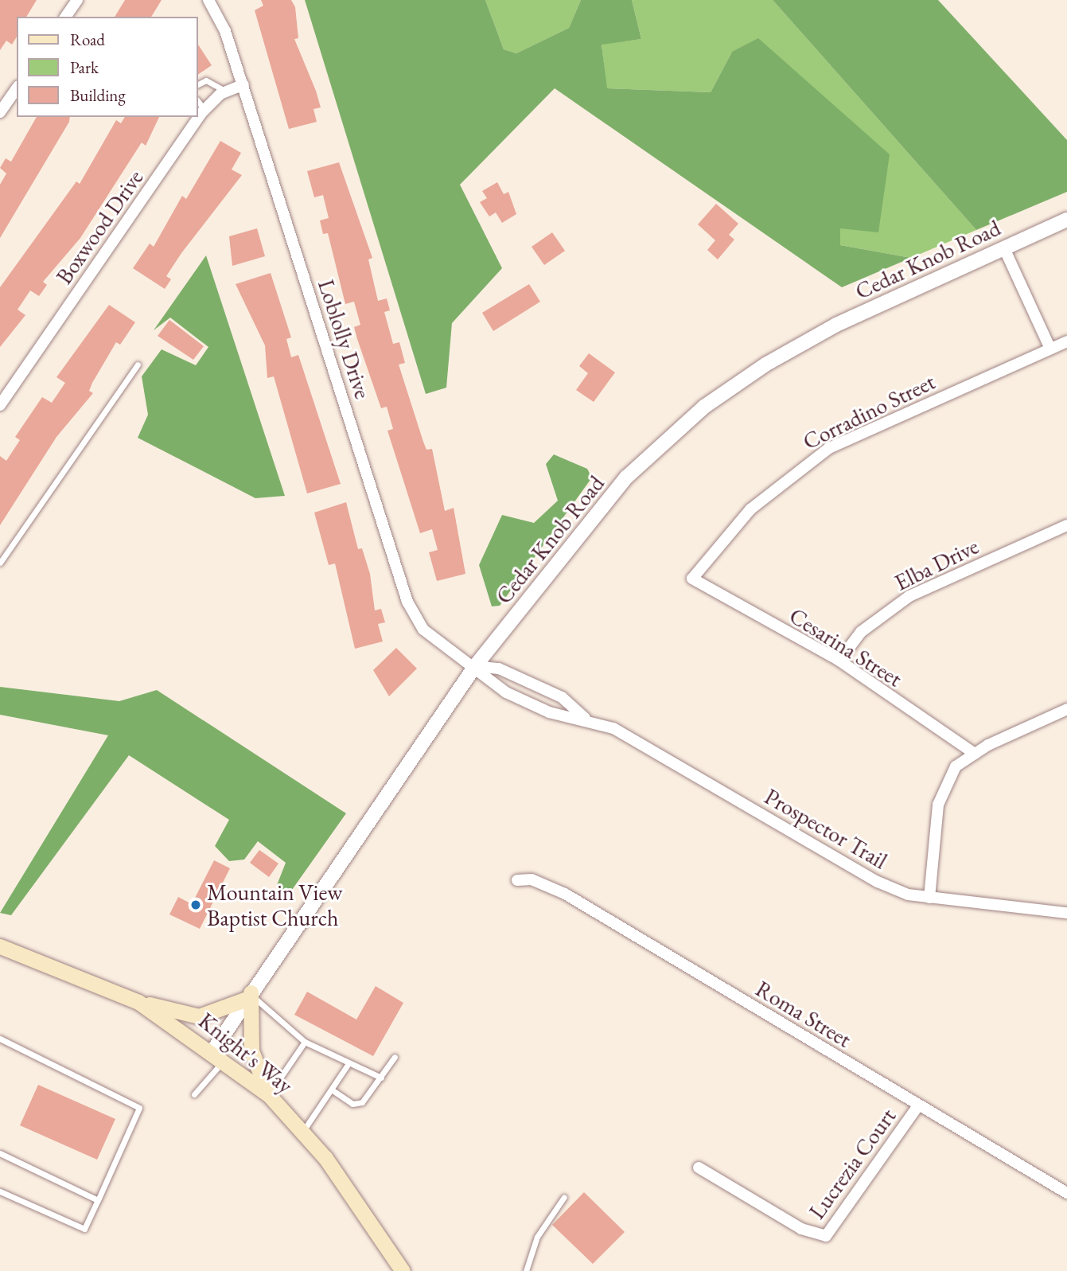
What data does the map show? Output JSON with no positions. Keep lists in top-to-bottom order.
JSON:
{
  "streets": {
    "main road": ["Knight's Way"],
    "street": [
      "Boxwood Drive",
      "Cedar Knob Road",
      "Loblolly Drive",
      "Corradino Street",
      "Elba Drive",
      "Cesarina Street",
      "Prospector Trail",
      "Roma Street",
      "Lucrezia Court"
    ]
  },
  "crossings": [
    ["Boxwood Drive", "Loblolly Drive"],
    ["Cedar Knob Road", "Loblolly Drive"],
    ["Cedar Knob Road", "Prospector Trail"],
    ["Cedar Knob Road", "Knight's Way"],
    ["Loblolly Drive", "Prospector Trail"],
    ["Corradino Street", "Cesarina Street"],
    ["Elba Drive", "Cesarina Street"],
    ["Roma Street", "Lucrezia Court"]
  ],
  "places": ["Mountain View Baptist Church"],
  "legend": ["Road", "Park", "Building"]
}
